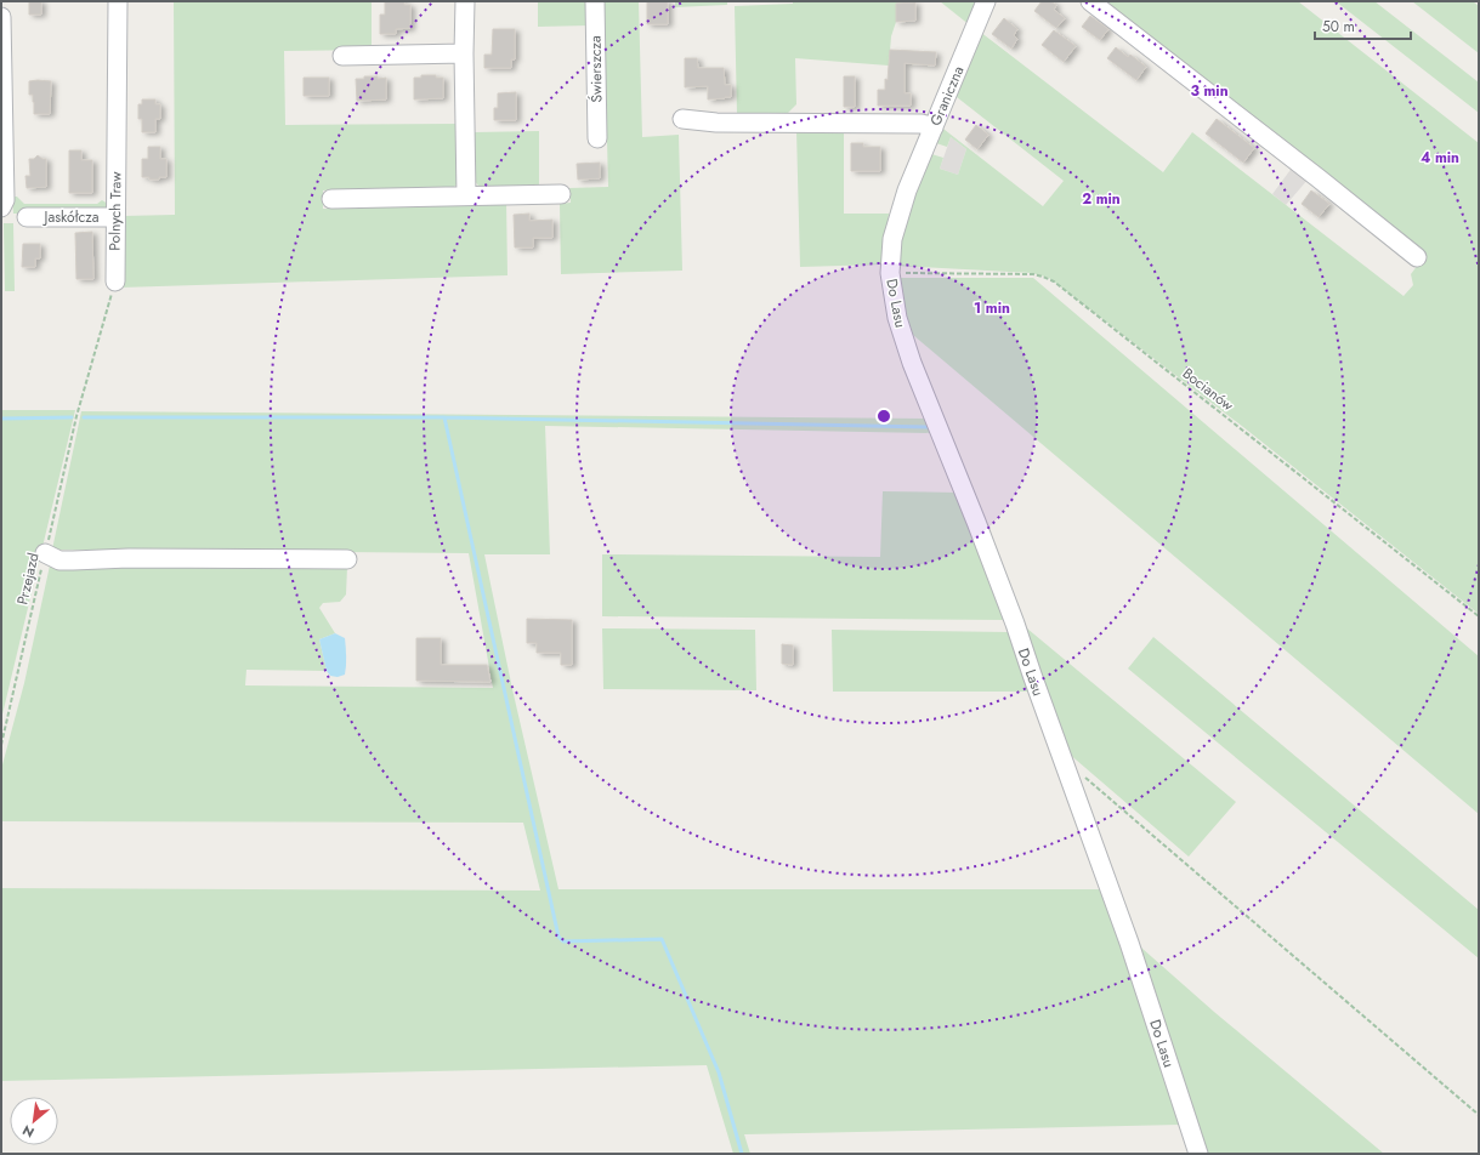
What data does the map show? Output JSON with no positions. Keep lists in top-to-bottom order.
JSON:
{
  "streets": {
    "street": [
      "Świerszcza",
      "Graniczna",
      "Polnych Traw",
      "Jaskółcza",
      "Do Lasu"
    ],
    "path": ["Bocianów", "Przejazd"]
  },
  "crossings": [
    ["Graniczna", "Do Lasu"],
    ["Polnych Traw", "Jaskółcza"],
    ["Polnych Traw", "Przejazd"],
    ["Do Lasu", "Bocianów"]
  ],
  "scale_bar": "50 m",
  "north": "bottom left",
  "rings": [
    "3 min",
    "4 min",
    "2 min",
    "1 min"
  ]
}
